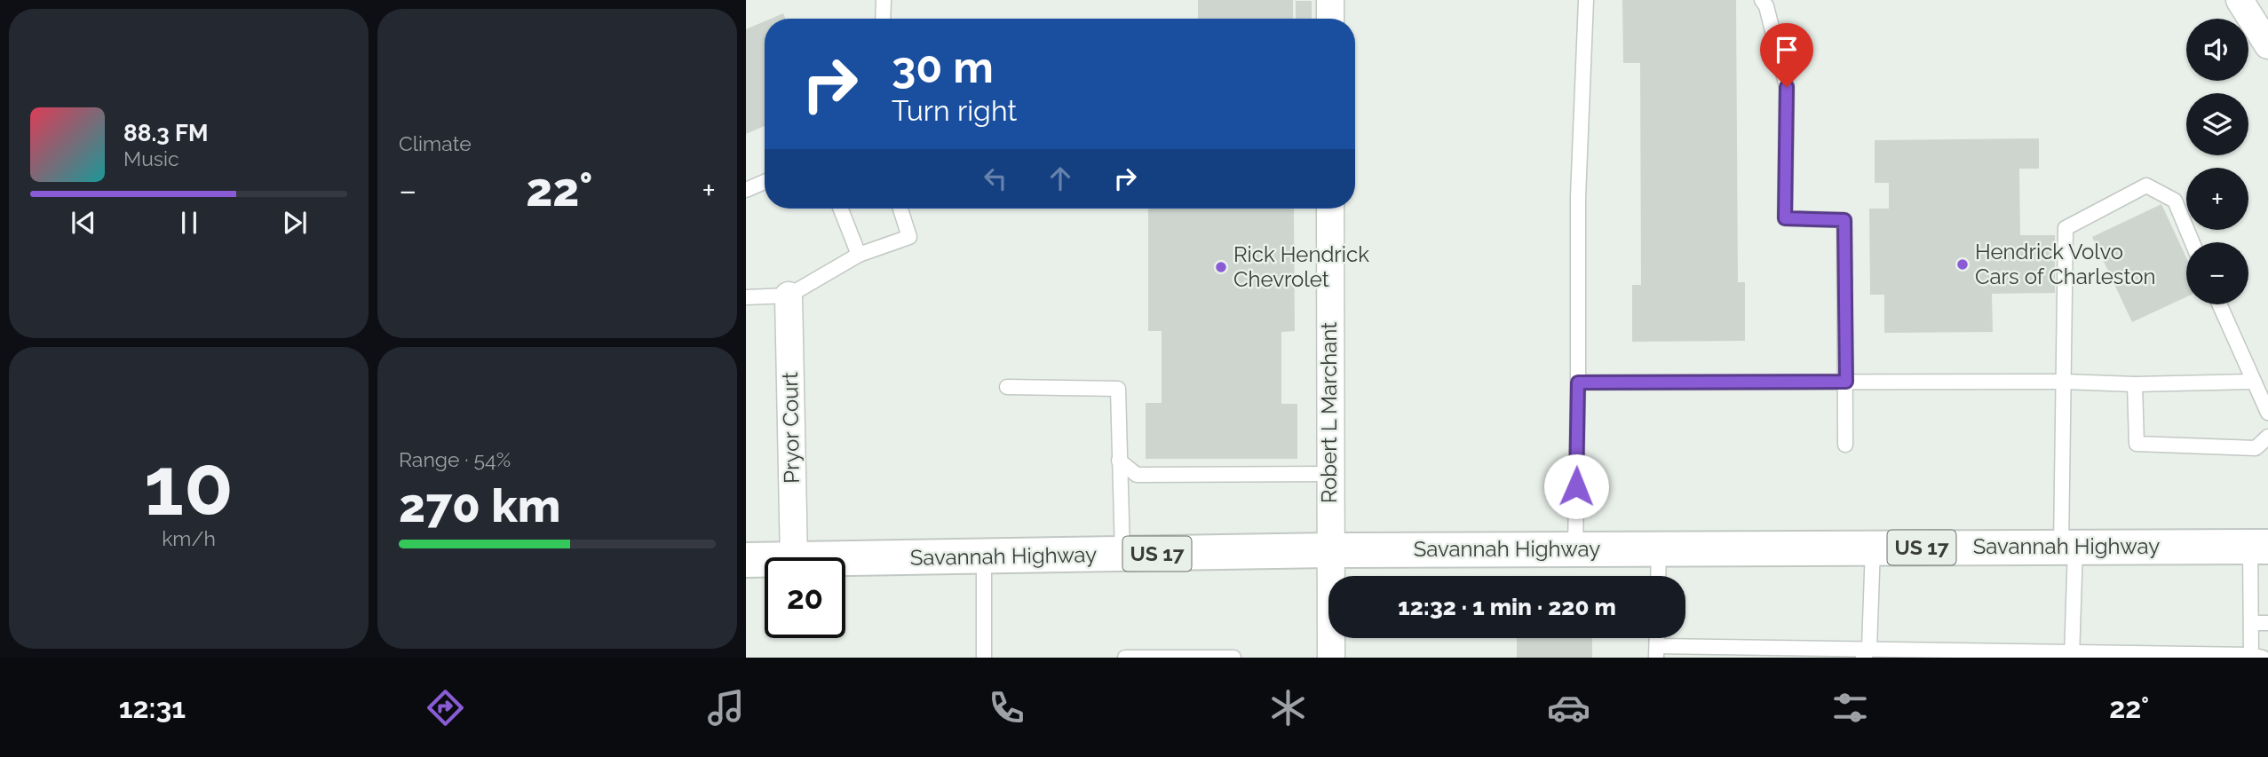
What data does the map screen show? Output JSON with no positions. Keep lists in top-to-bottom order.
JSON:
{
  "streets": {
    "highway": ["Savannah Highway", "US 17"],
    "street": ["Robert L Marchant", "Pryor Court"]
  },
  "crossings": [
    ["Robert L Marchant", "Savannah Highway"]
  ],
  "places": ["Hendrick Volvo Cars of Charleston", "Rick Hendrick Chevrolet"],
  "page": {
    "tile": [
      "Climate",
      ["10", "km/h"],
      ["Range · 54%", "270 km"]
    ],
    "map_buttons": ["+", "−"],
    "turn": ["30 m", "Turn right"],
    "song": ["88.3 FM", "Music"],
    "heat": ["−", "22°", "+"],
    "limit": "20",
    "trip": "12:32 · 1 min · 220 m",
    "tabs": ["12:31", "22°"]
  }
}
